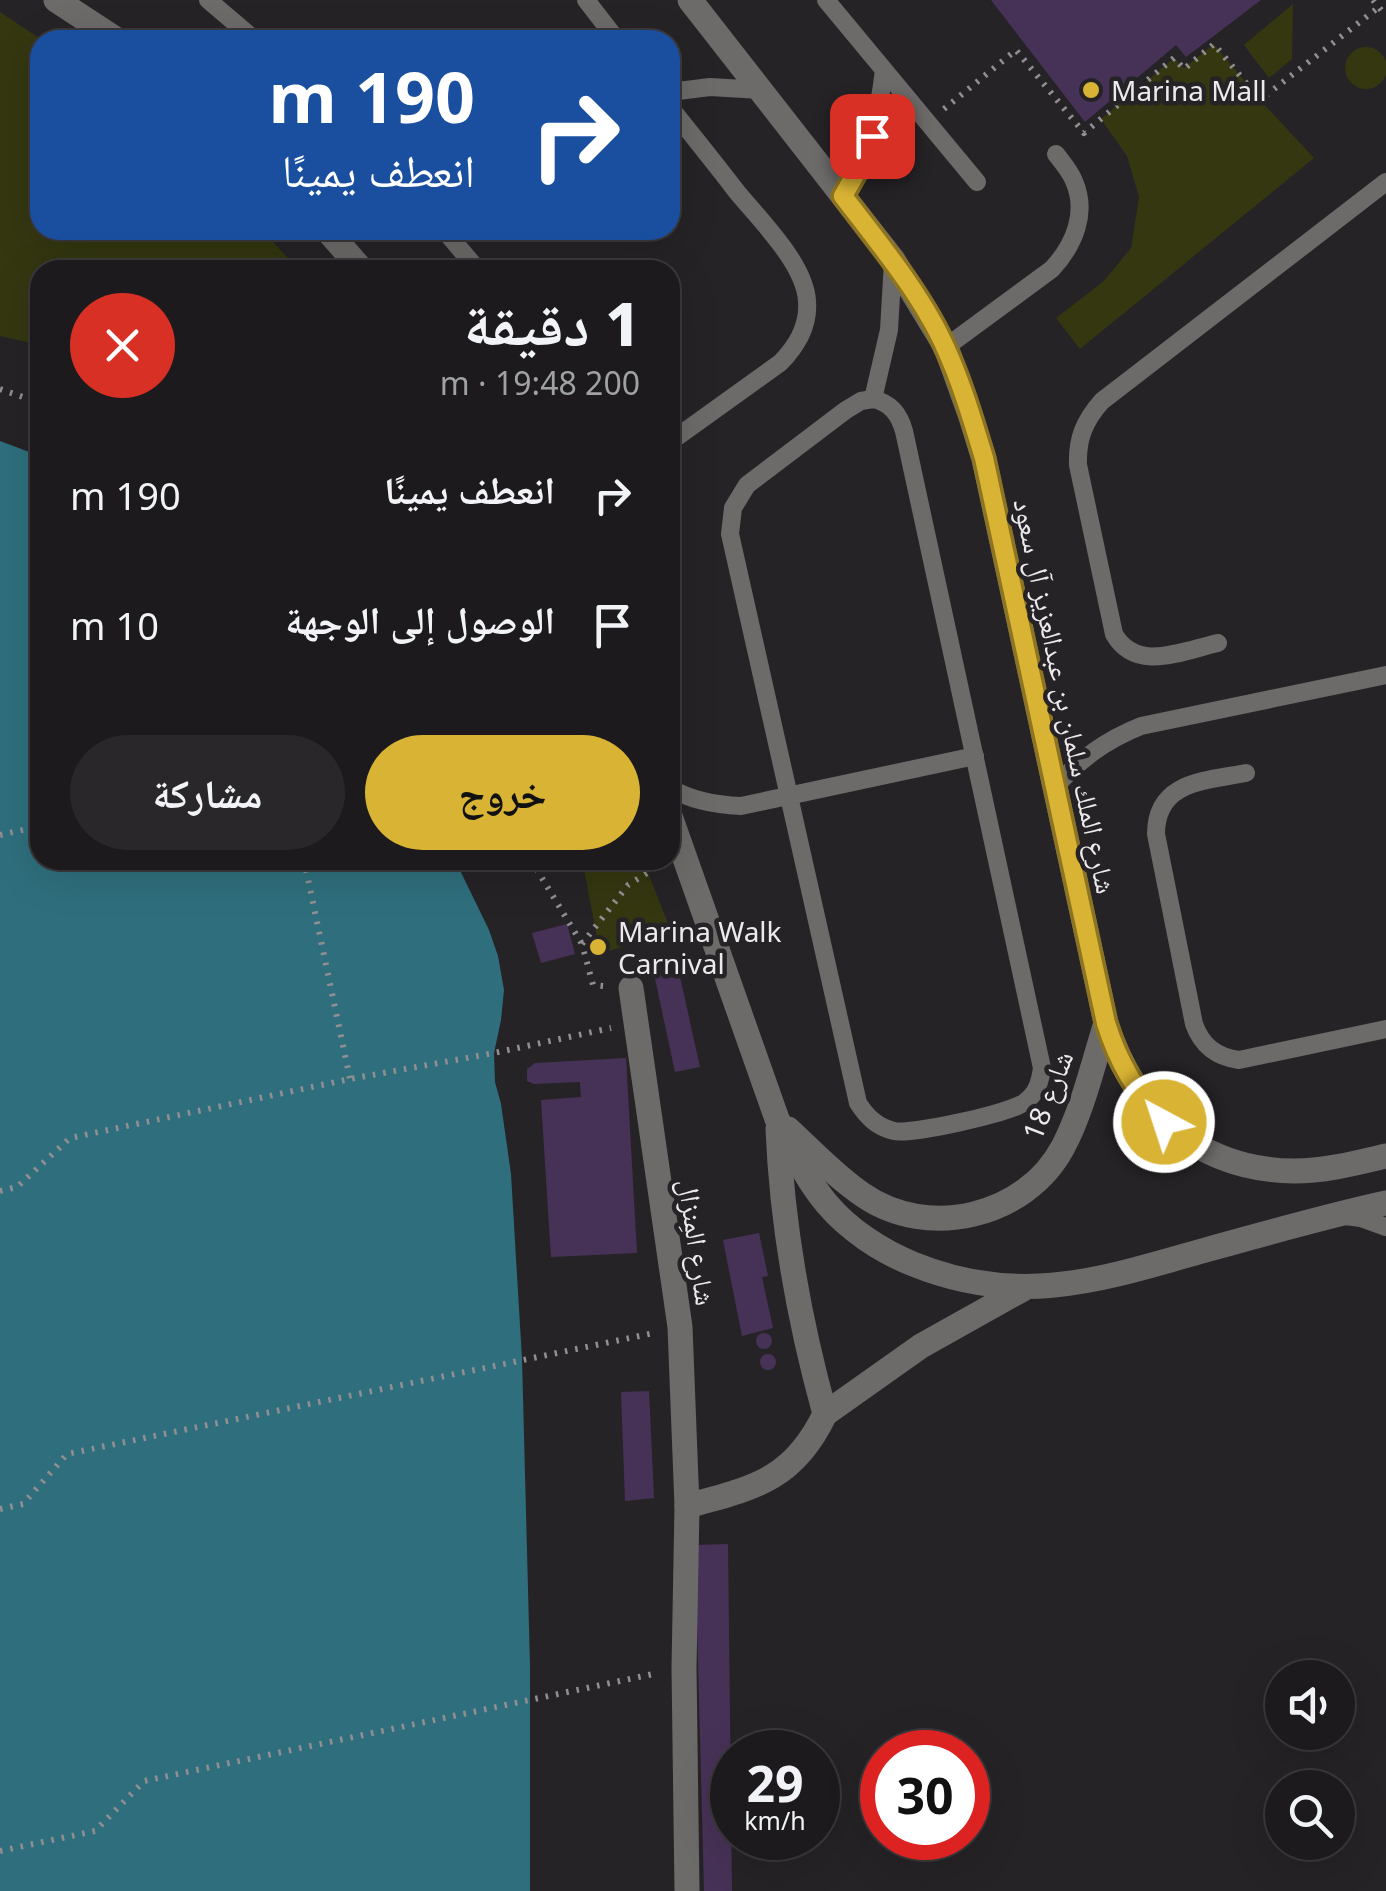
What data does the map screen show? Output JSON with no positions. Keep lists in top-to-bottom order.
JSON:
{
  "streets": {
    "street": ["شارع الملك سلمان بن عبدالعزيز آل سعود", "شارع 18", "شارع المِنزال"]
  },
  "crossings": [
    ["شارع الملك سلمان بن عبدالعزيز آل سعود", "شارع 18"]
  ],
  "places": ["Marina Mall", "Marina Walk Carnival"],
  "page": {
    "turn": ["190 m", "انعطف يمينًا"],
    "heading": ["1 دقيقة", "200 m · 19:48"],
    "list": [
      {
        "name": "انعطف يمينًا",
        "value": "190 m"
      },
      {
        "name": "الوصول إلى الوجهة",
        "value": "10 m"
      }
    ],
    "buttons": ["خروج", "مشاركة"],
    "speed": "29 km/h",
    "limit": "30"
  }
}
